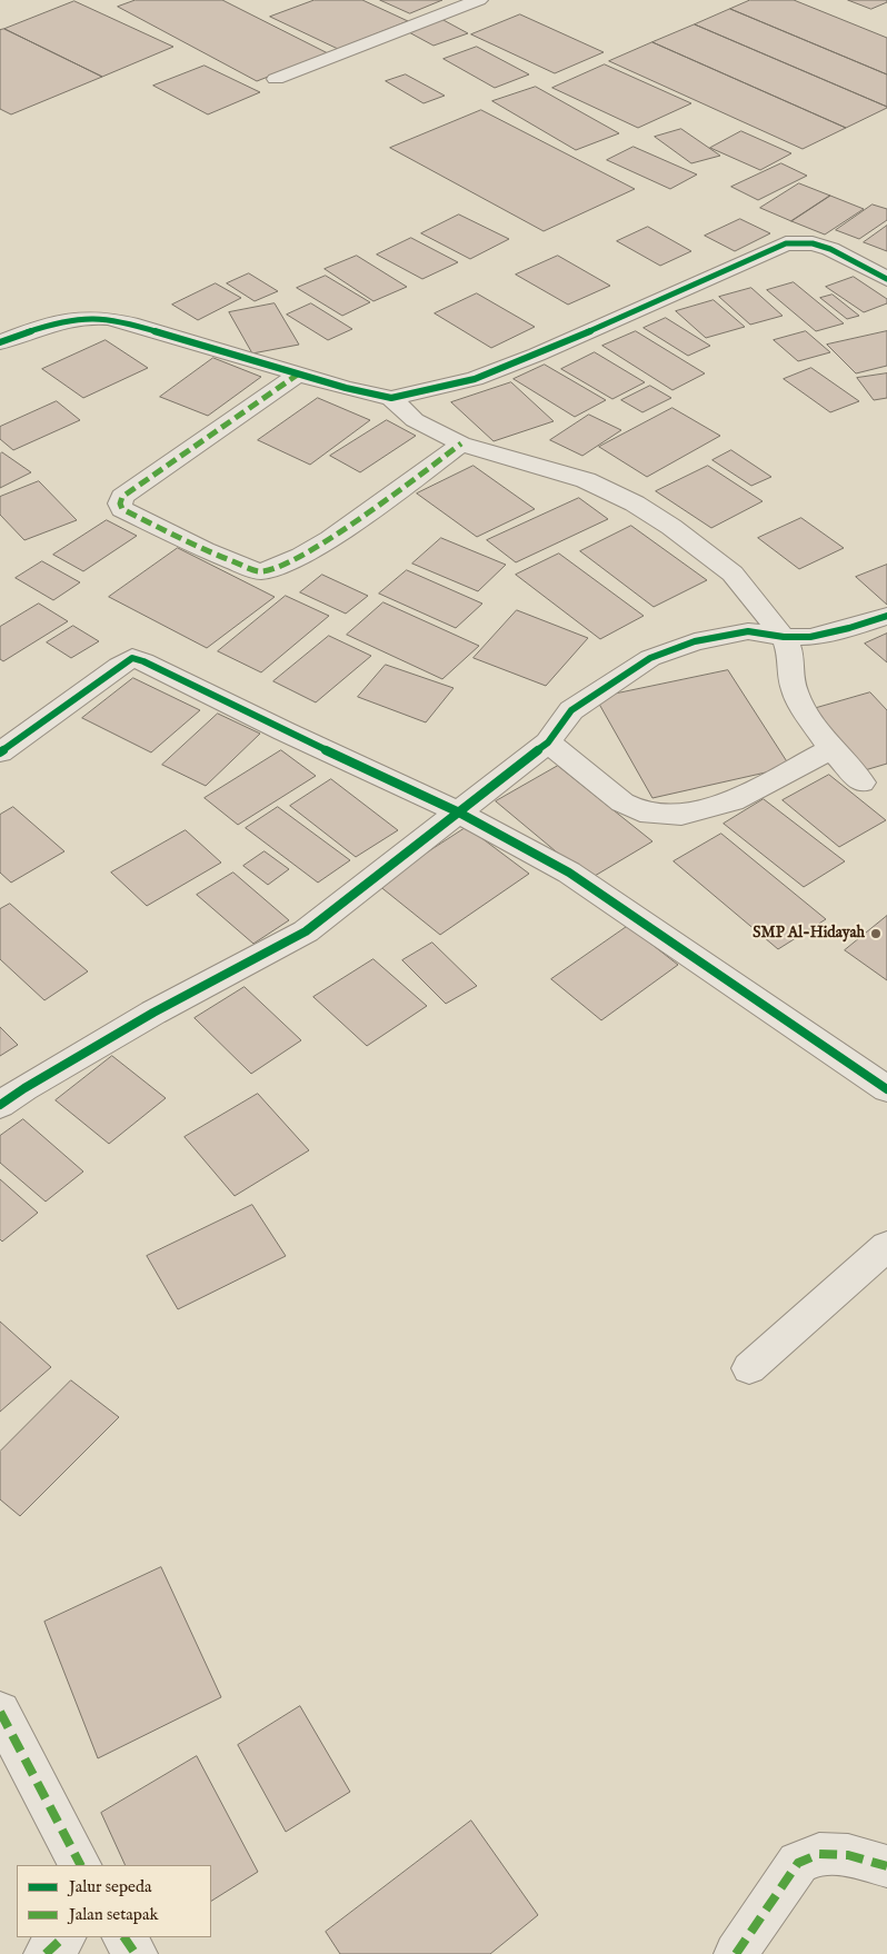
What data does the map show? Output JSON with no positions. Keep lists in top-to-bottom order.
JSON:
{
  "places": ["SMP Al-Hidayah"],
  "legend": ["Jalur sepeda", "Jalan setapak"]
}
